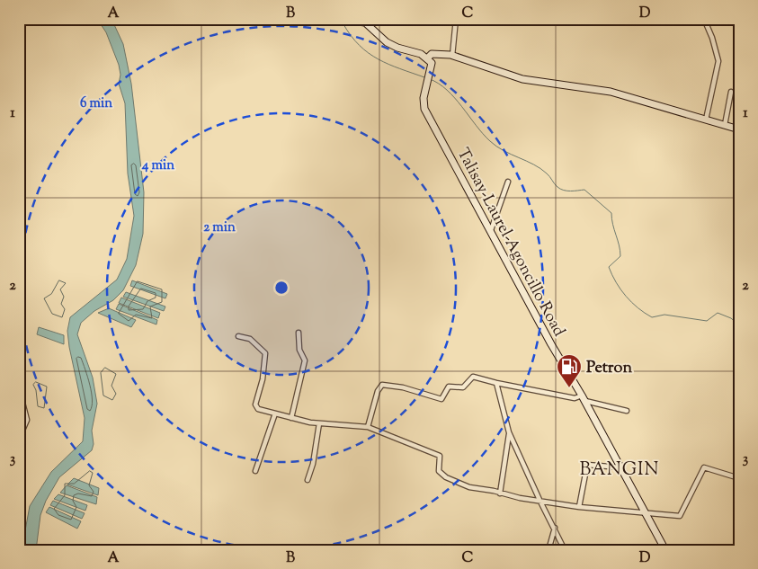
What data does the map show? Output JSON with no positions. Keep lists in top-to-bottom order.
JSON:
{
  "streets": {
    "main road": ["Talisay-Laurel-Agoncillo Road"]
  },
  "districts": ["BANGIN"],
  "places": {
    "fuel station": ["Petron"]
  },
  "grid": {
    "columns": [
      "A",
      "B",
      "C",
      "D"
    ],
    "rows": ["1", "2", "3"]
  },
  "rings": ["6 min", "4 min", "2 min"]
}
